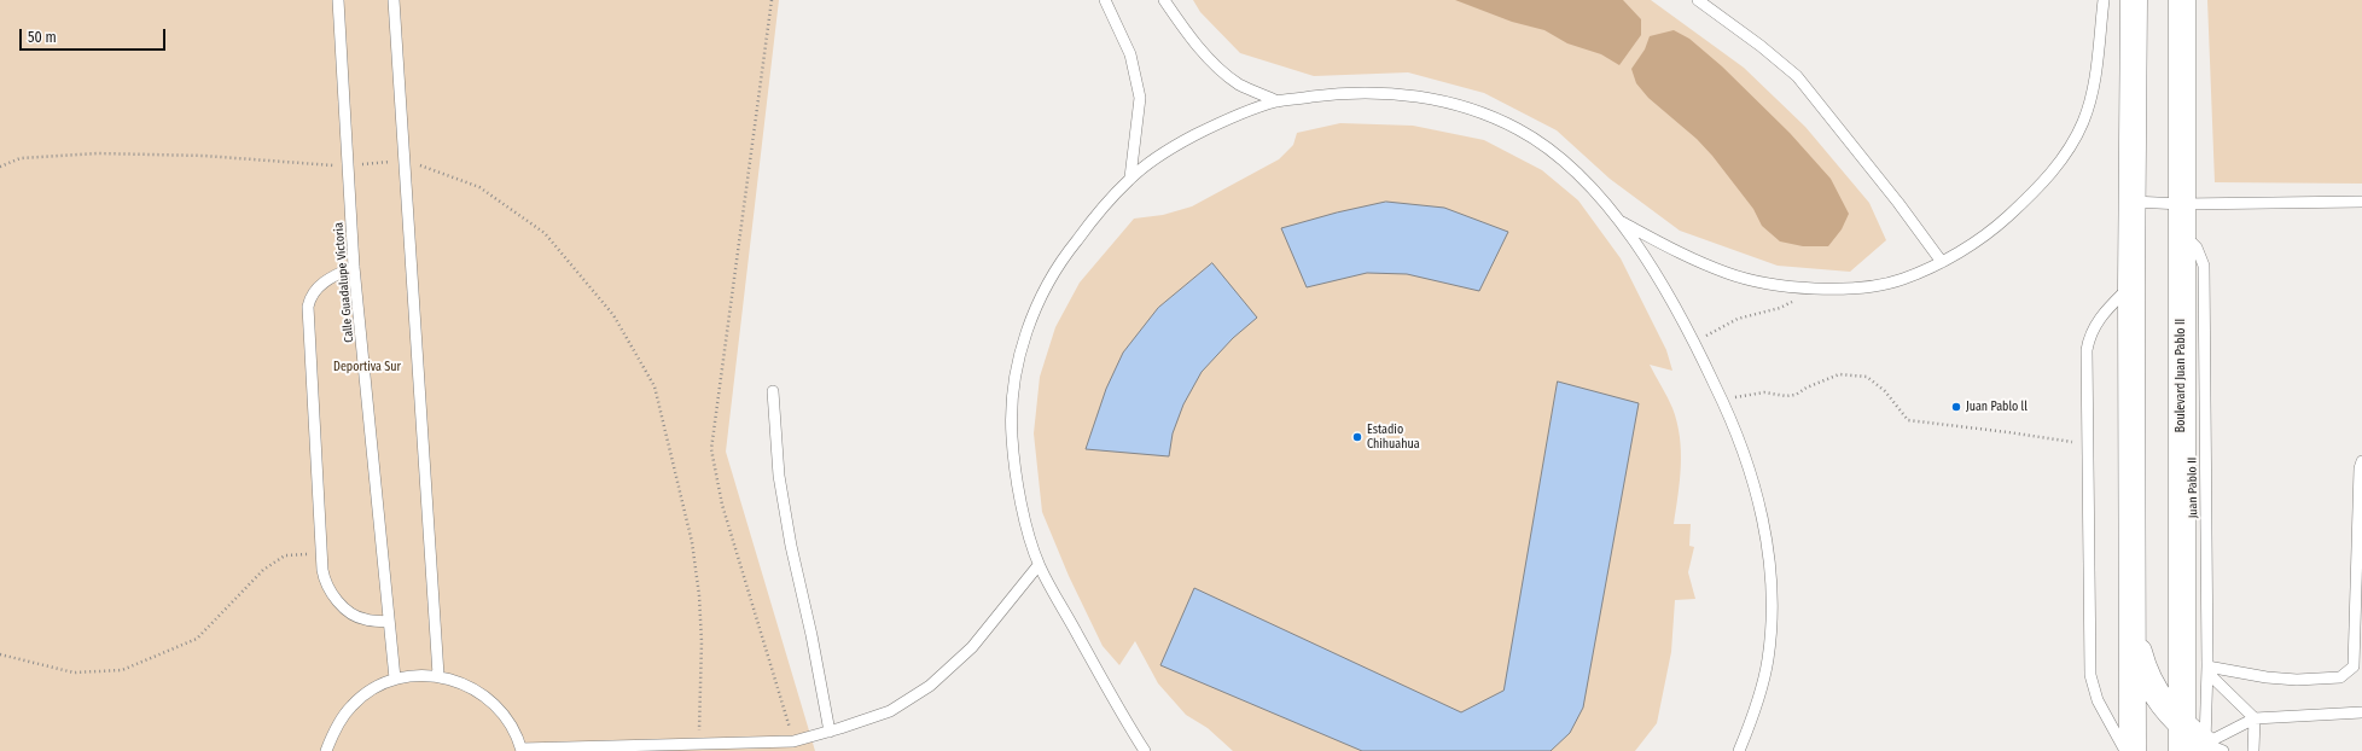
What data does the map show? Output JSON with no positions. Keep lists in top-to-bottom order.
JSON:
{
  "streets": {
    "main road": ["Boulevard Juan Pablo II"],
    "lane": ["Calle Guadalupe Victoria", "Juan Pablo II"]
  },
  "crossings": [
    ["Boulevard Juan Pablo II", "Juan Pablo II"]
  ],
  "parks": ["Deportiva Sur"],
  "places": ["Juan Pablo ll", "Estadio Chihuahua"],
  "scale_bar": "50 m"
}
